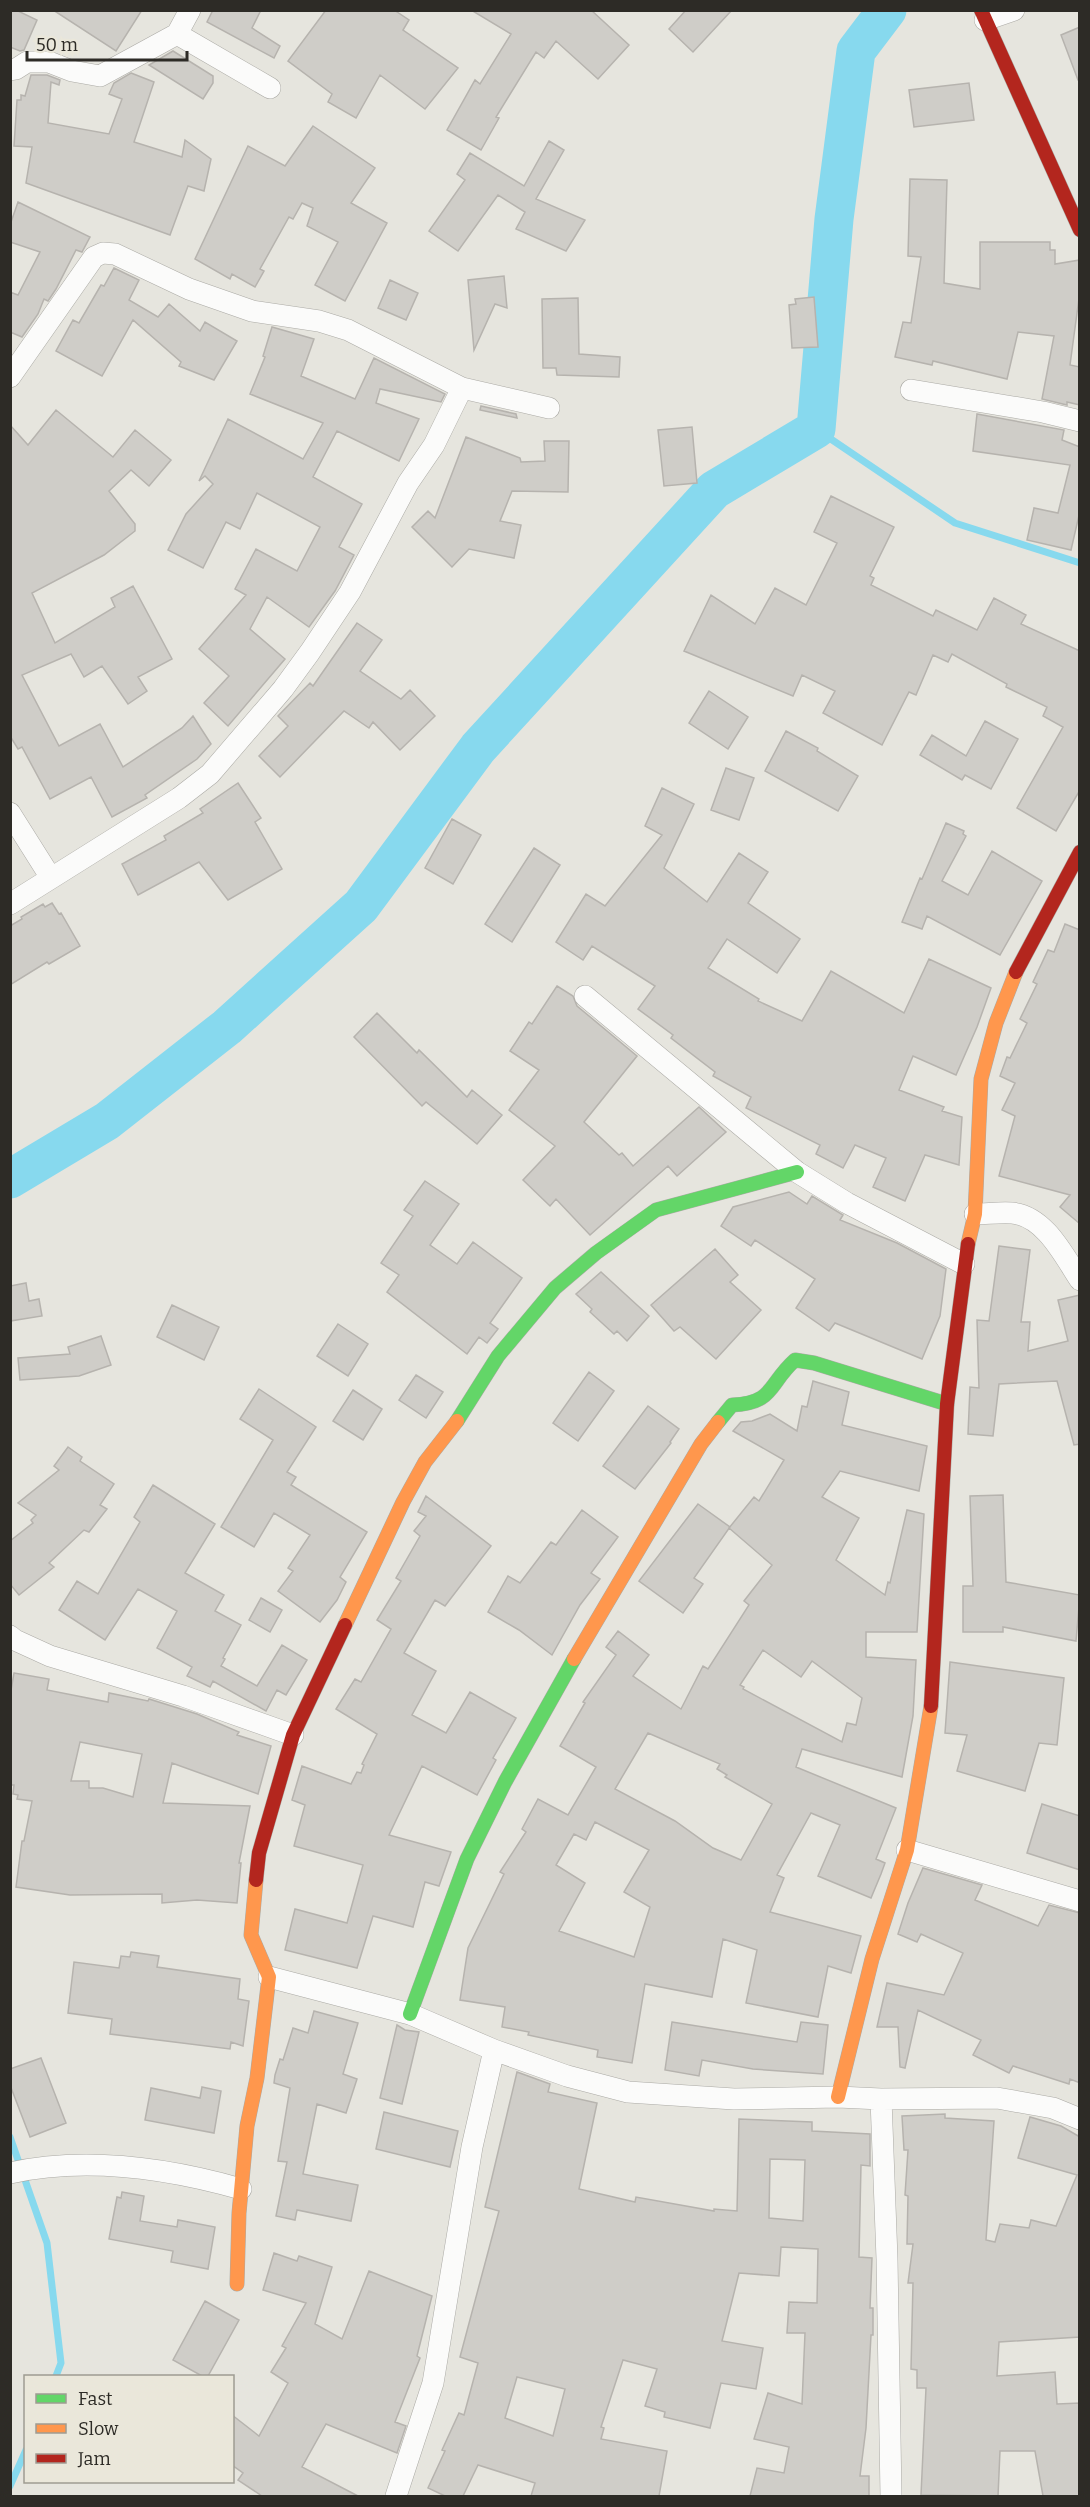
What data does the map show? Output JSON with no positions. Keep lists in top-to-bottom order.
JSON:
{
  "legend": ["Fast", "Slow", "Jam"],
  "scale_bar": "50 m"
}
